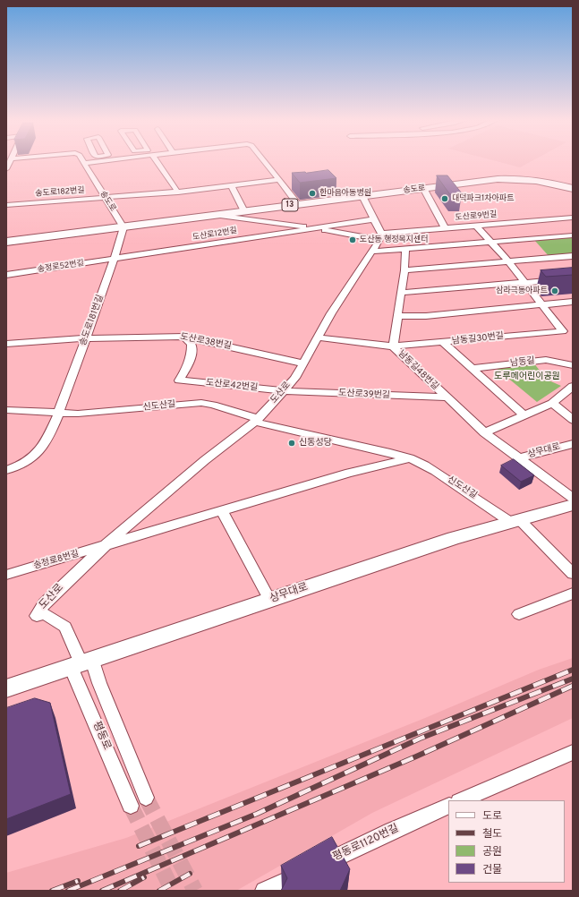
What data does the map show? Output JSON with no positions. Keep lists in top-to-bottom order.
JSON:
{
  "streets": {
    "main road": ["송도로", "13", "상무대로"],
    "street": [
      "송도로182번길",
      "도산로9번길",
      "도산로12번길",
      "송정로52번길",
      "송도로181번길",
      "남동길30번길",
      "도산로38번길",
      "남동길",
      "남동길48번길",
      "도산로42번길",
      "도산로",
      "도산로39번길",
      "신도산길",
      "송정로8번길",
      "평동로",
      "평동로1120번길"
    ]
  },
  "crossings": [
    ["송도로", "송도로182번길"],
    ["송도로", "도산로12번길"],
    ["송도로", "송도로181번길"],
    ["도산로9번길", "도산로12번길"],
    ["도산로9번길", "남동길30번길"],
    ["도산로9번길", "도산로"],
    ["도산로12번길", "송정로52번길"],
    ["도산로12번길", "송도로181번길"],
    ["도산로12번길", "도산로"],
    ["송정로52번길", "송도로181번길"],
    ["송도로181번길", "도산로38번길"],
    ["송도로181번길", "신도산길"],
    ["남동길30번길", "남동길48번길"],
    ["남동길30번길", "도산로"],
    ["도산로38번길", "도산로42번길"],
    ["도산로38번길", "도산로"],
    ["남동길48번길", "도산로39번길"],
    ["남동길48번길", "상무대로"],
    ["도산로42번길", "도산로"],
    ["도산로42번길", "도산로39번길"],
    ["도산로", "도산로39번길"],
    ["도산로", "신도산길"],
    ["도산로", "상무대로"],
    ["도산로", "송정로8번길"],
    ["도산로", "평동로"],
    ["신도산길", "상무대로"],
    ["상무대로", "평동로"]
  ],
  "parks": ["도루메어린이공원"],
  "places": [
    "한마음아동병원",
    "대덕파크1차아파트",
    "도산동 행정복지센터",
    "삼라극동아파트",
    "신동성당"
  ],
  "legend": [
    "도로",
    "철도",
    "공원",
    "건물"
  ]
}
